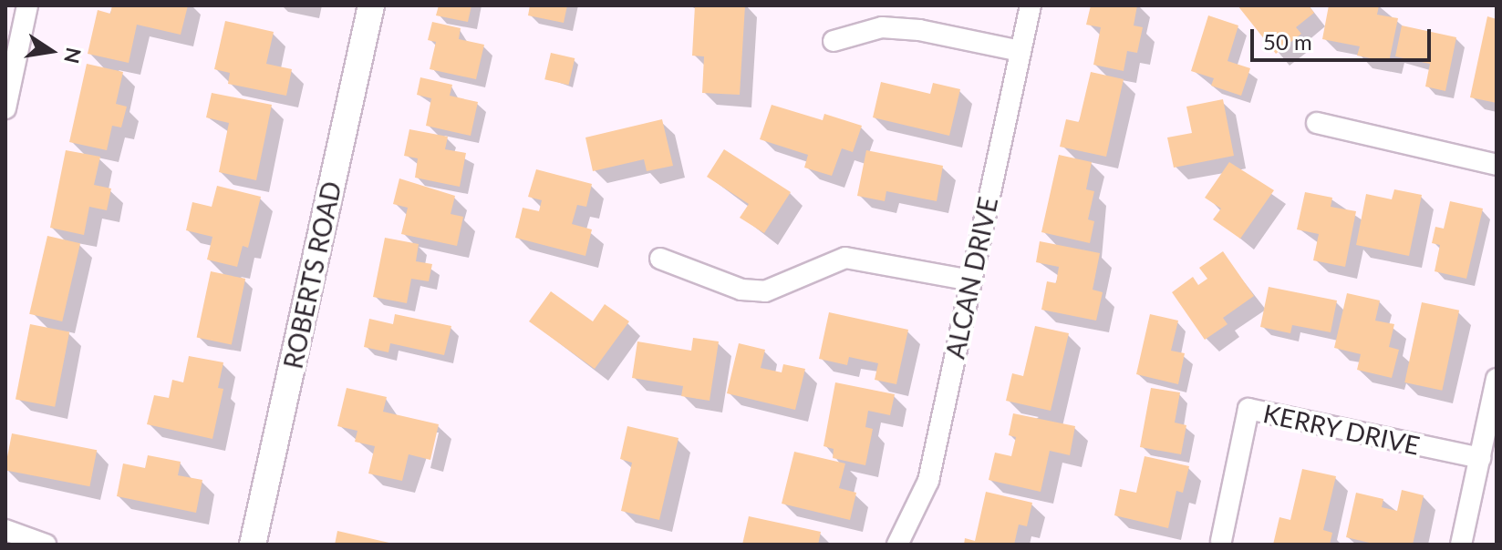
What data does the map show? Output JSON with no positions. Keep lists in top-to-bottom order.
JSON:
{
  "streets": {
    "street": ["ROBERTS ROAD", "ALCAN DRIVE", "KERRY DRIVE"]
  },
  "scale_bar": "50 m",
  "north": "right"
}
